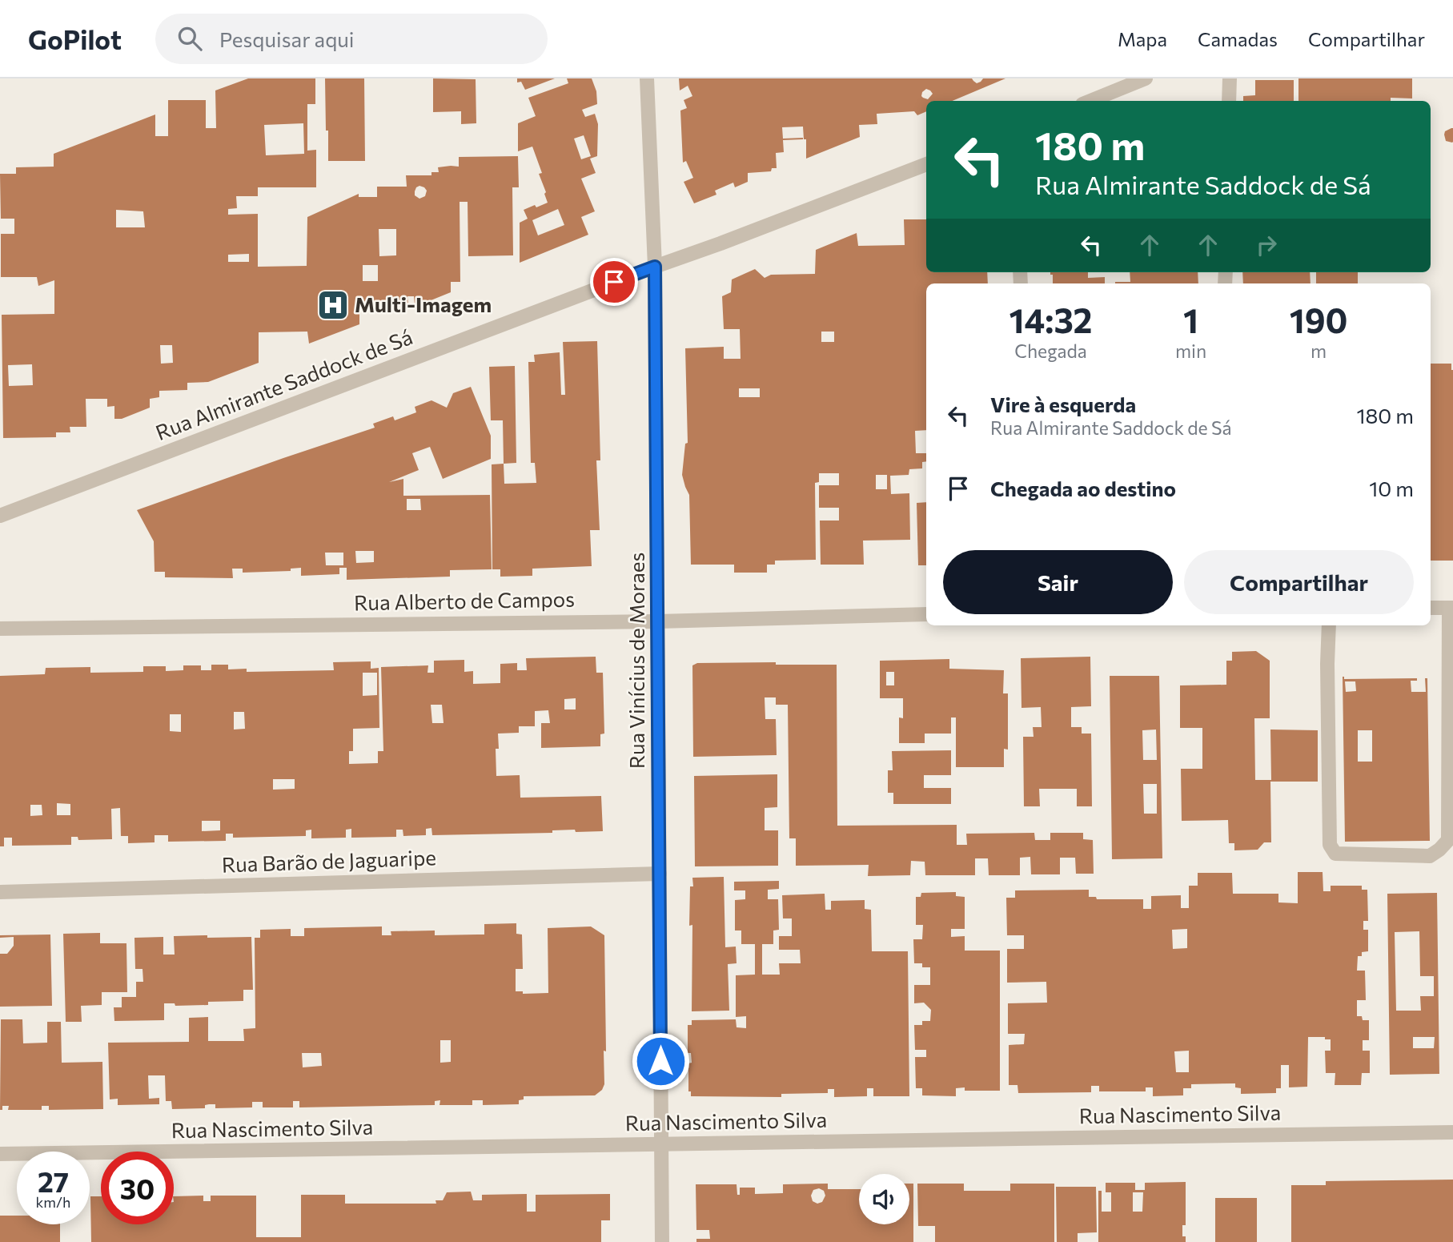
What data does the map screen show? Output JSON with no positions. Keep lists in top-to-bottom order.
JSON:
{
  "streets": {
    "street": [
      "Rua Almirante Saddock de Sá",
      "Rua Alberto de Campos",
      "Rua Vinícius de Moraes",
      "Rua Barão de Jaguaripe",
      "Rua Nascimento Silva"
    ]
  },
  "crossings": [
    ["Rua Almirante Saddock de Sá", "Rua Vinícius de Moraes"],
    ["Rua Alberto de Campos", "Rua Vinícius de Moraes"],
    ["Rua Vinícius de Moraes", "Rua Barão de Jaguaripe"],
    ["Rua Vinícius de Moraes", "Rua Nascimento Silva"]
  ],
  "places": {
    "hospital": ["Multi-Imagem"]
  },
  "page": {
    "header": "GoPilot",
    "search": "Pesquisar aqui",
    "nav": ["Mapa", "Camadas", "Compartilhar"],
    "turn": ["180 m", "Rua Almirante Saddock de Sá"],
    "eta": [
      "14:32",
      "Chegada",
      "1",
      "min",
      "190",
      "m"
    ],
    "list": [
      {
        "name": "Vire à esquerda",
        "note": "Rua Almirante Saddock de Sá",
        "value": "180 m"
      },
      {
        "name": "Chegada ao destino",
        "value": "10 m"
      }
    ],
    "buttons": ["Sair", "Compartilhar"],
    "speed": "27 km/h",
    "limit": "30"
  }
}
